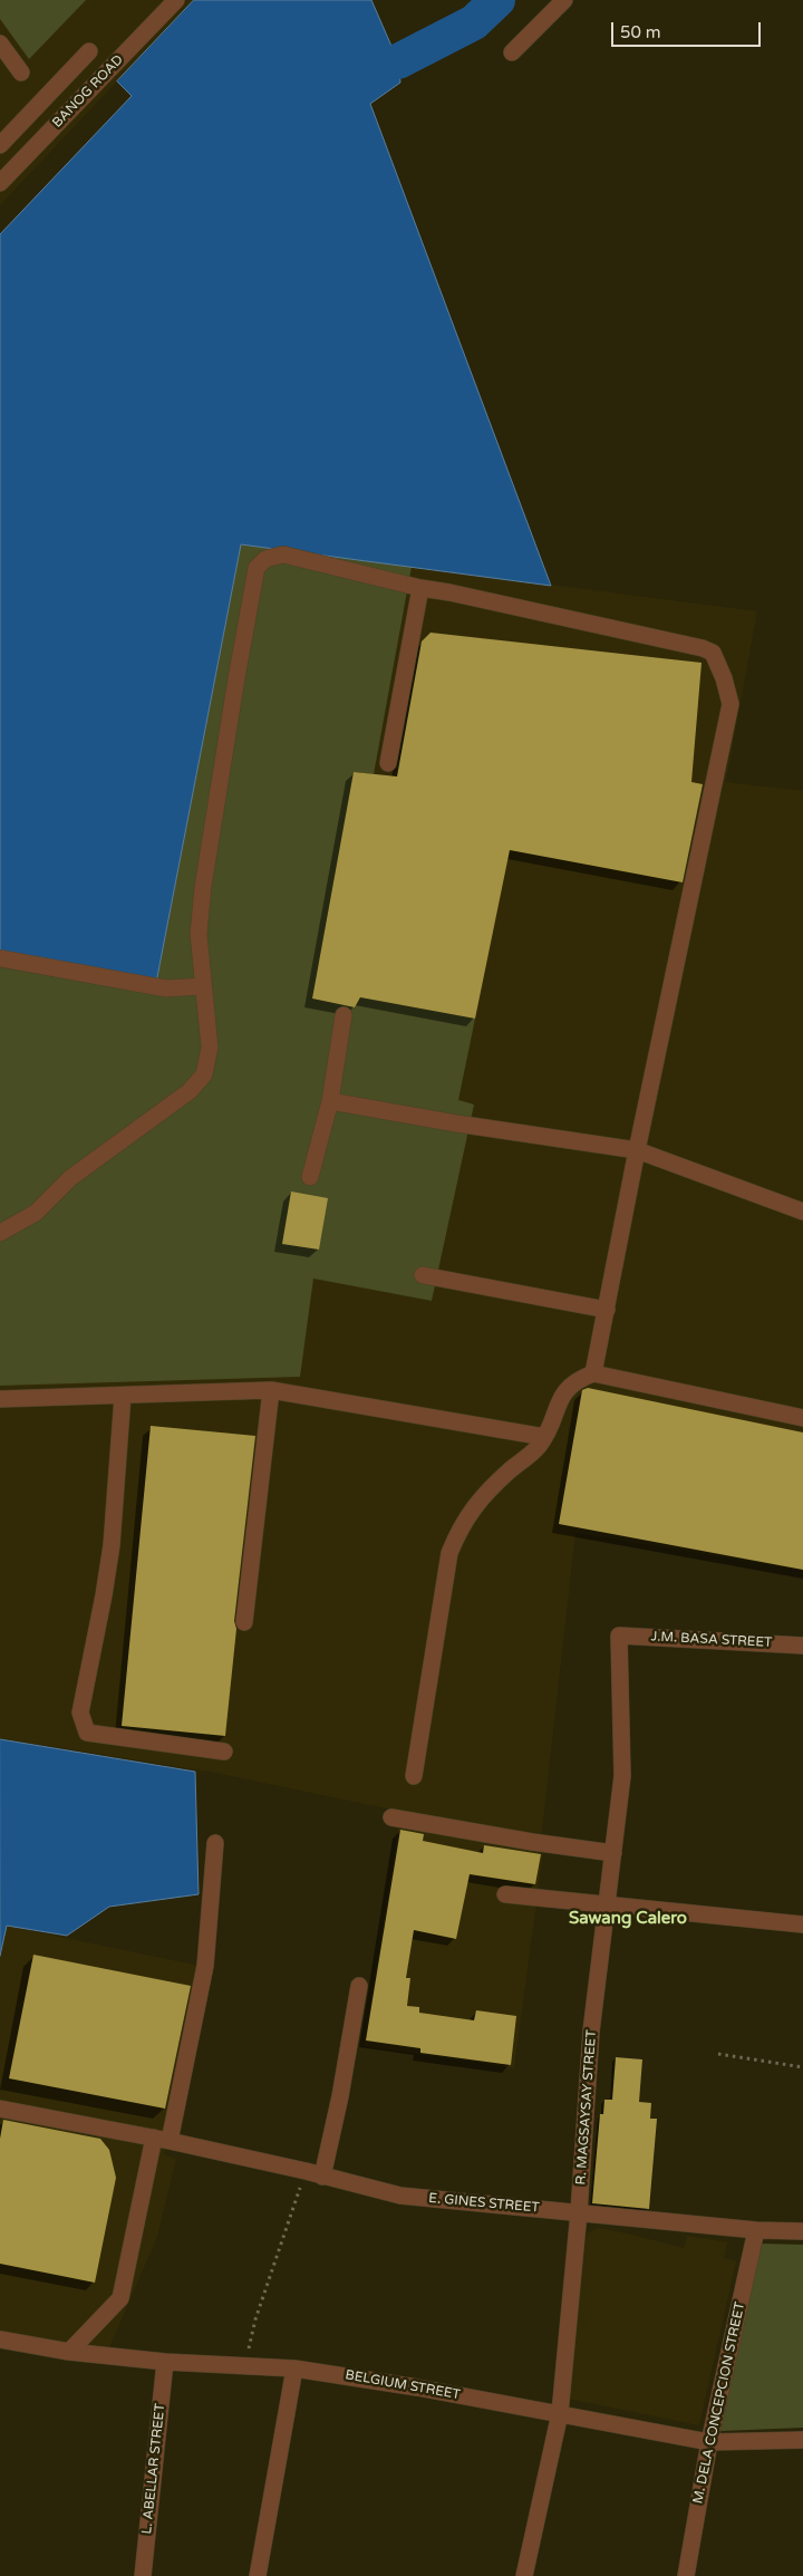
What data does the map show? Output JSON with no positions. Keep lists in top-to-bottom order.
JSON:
{
  "streets": {
    "street": [
      "BANOG ROAD",
      "J.M. BASA STREET",
      "R. MAGSAYSAY STREET",
      "E. GINES STREET",
      "BELGIUM STREET",
      "M. DELA CONCEPCION STREET",
      "L. ABELLAR STREET"
    ]
  },
  "crossings": [
    ["J.M. BASA STREET", "R. MAGSAYSAY STREET"],
    ["R. MAGSAYSAY STREET", "E. GINES STREET"],
    ["R. MAGSAYSAY STREET", "BELGIUM STREET"],
    ["E. GINES STREET", "M. DELA CONCEPCION STREET"],
    ["BELGIUM STREET", "M. DELA CONCEPCION STREET"],
    ["BELGIUM STREET", "L. ABELLAR STREET"]
  ],
  "districts": ["Sawang Calero"],
  "scale_bar": "50 m"
}
